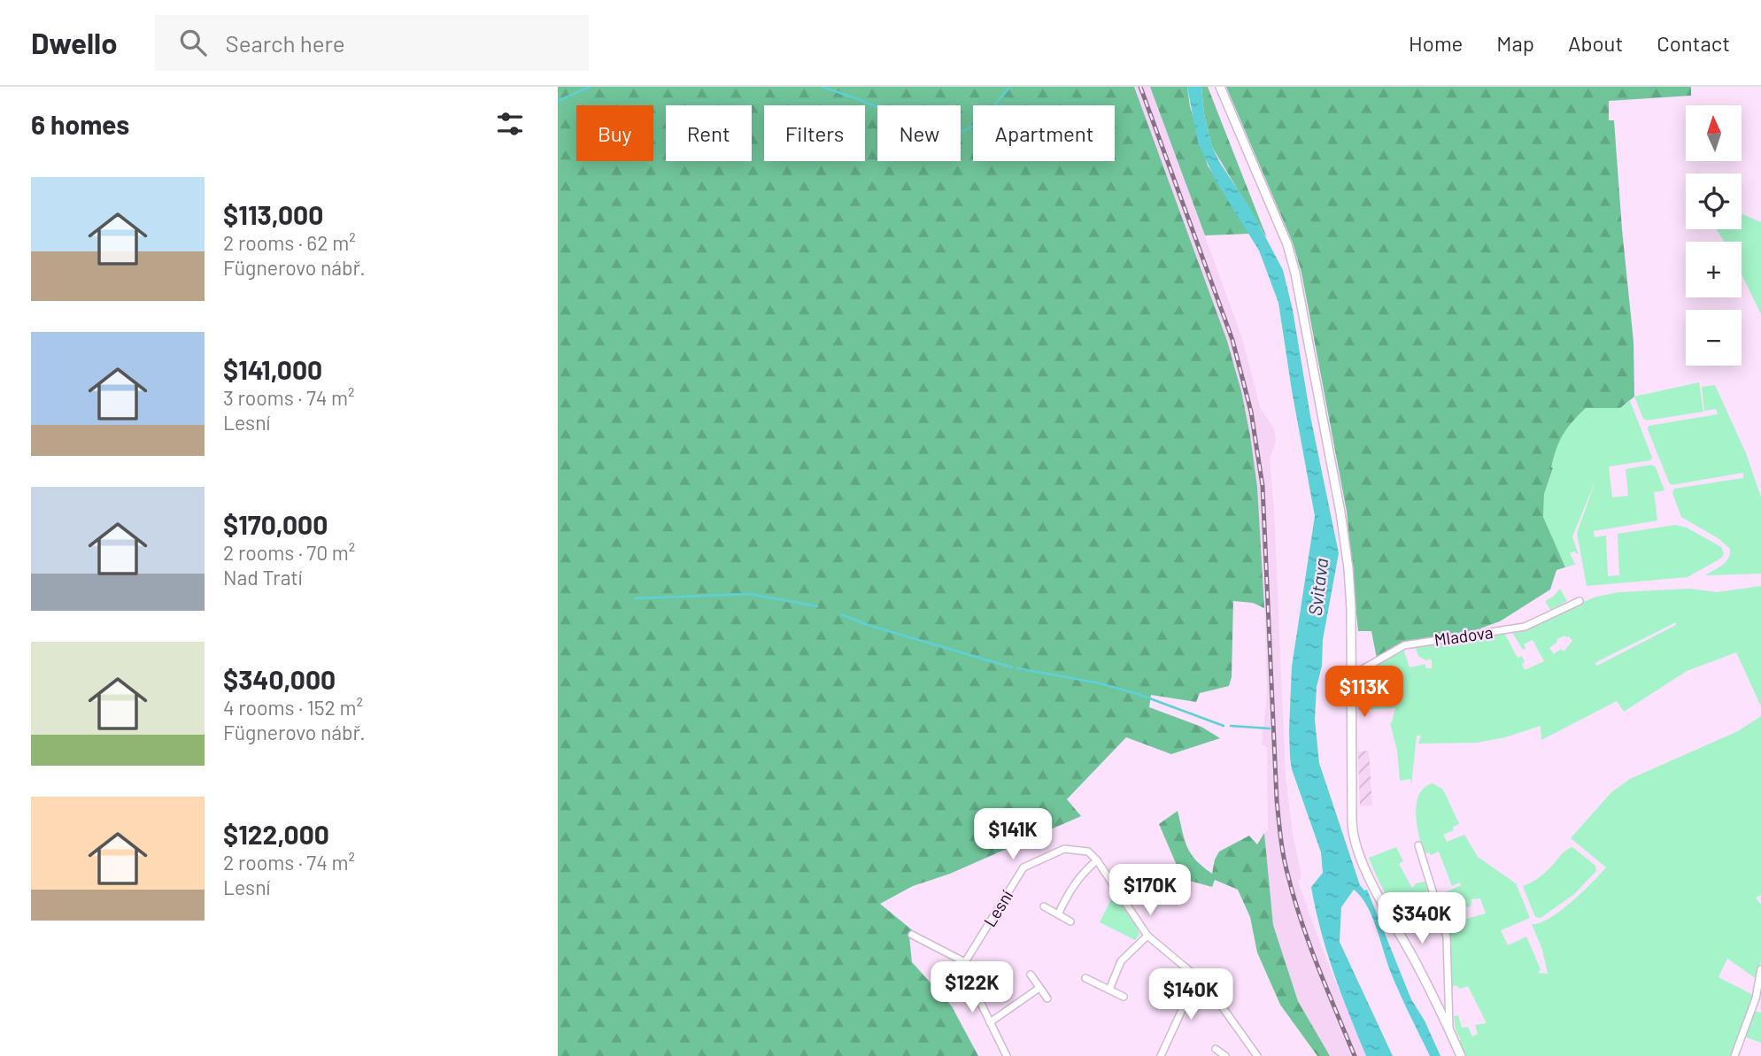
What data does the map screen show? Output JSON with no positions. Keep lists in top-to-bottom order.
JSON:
{
  "streets": {
    "street": ["Mladova", "Lesní"]
  },
  "water": ["Svitava"],
  "north": "top",
  "page": {
    "header": "Dwello",
    "search": "Search here",
    "nav": [
      "Home",
      "Map",
      "About",
      "Contact"
    ],
    "heading": "6 homes",
    "map_buttons": ["+", "−"],
    "chip": [
      "Buy",
      "Rent",
      "Filters",
      "New",
      "Apartment"
    ],
    "list": [
      {
        "name": "$113,000",
        "note": "2 rooms · 62 m² · Fügnerovo nábř."
      },
      {
        "name": "$141,000",
        "note": "3 rooms · 74 m² · Lesní"
      },
      {
        "name": "$170,000",
        "note": "2 rooms · 70 m² · Nad Tratí"
      },
      {
        "name": "$340,000",
        "note": "4 rooms · 152 m² · Fügnerovo nábř."
      },
      {
        "name": "$122,000",
        "note": "2 rooms · 74 m² · Lesní"
      }
    ],
    "price": [
      "$113K",
      "$141K",
      "$170K",
      "$340K",
      "$122K",
      "$140K"
    ]
  }
}
